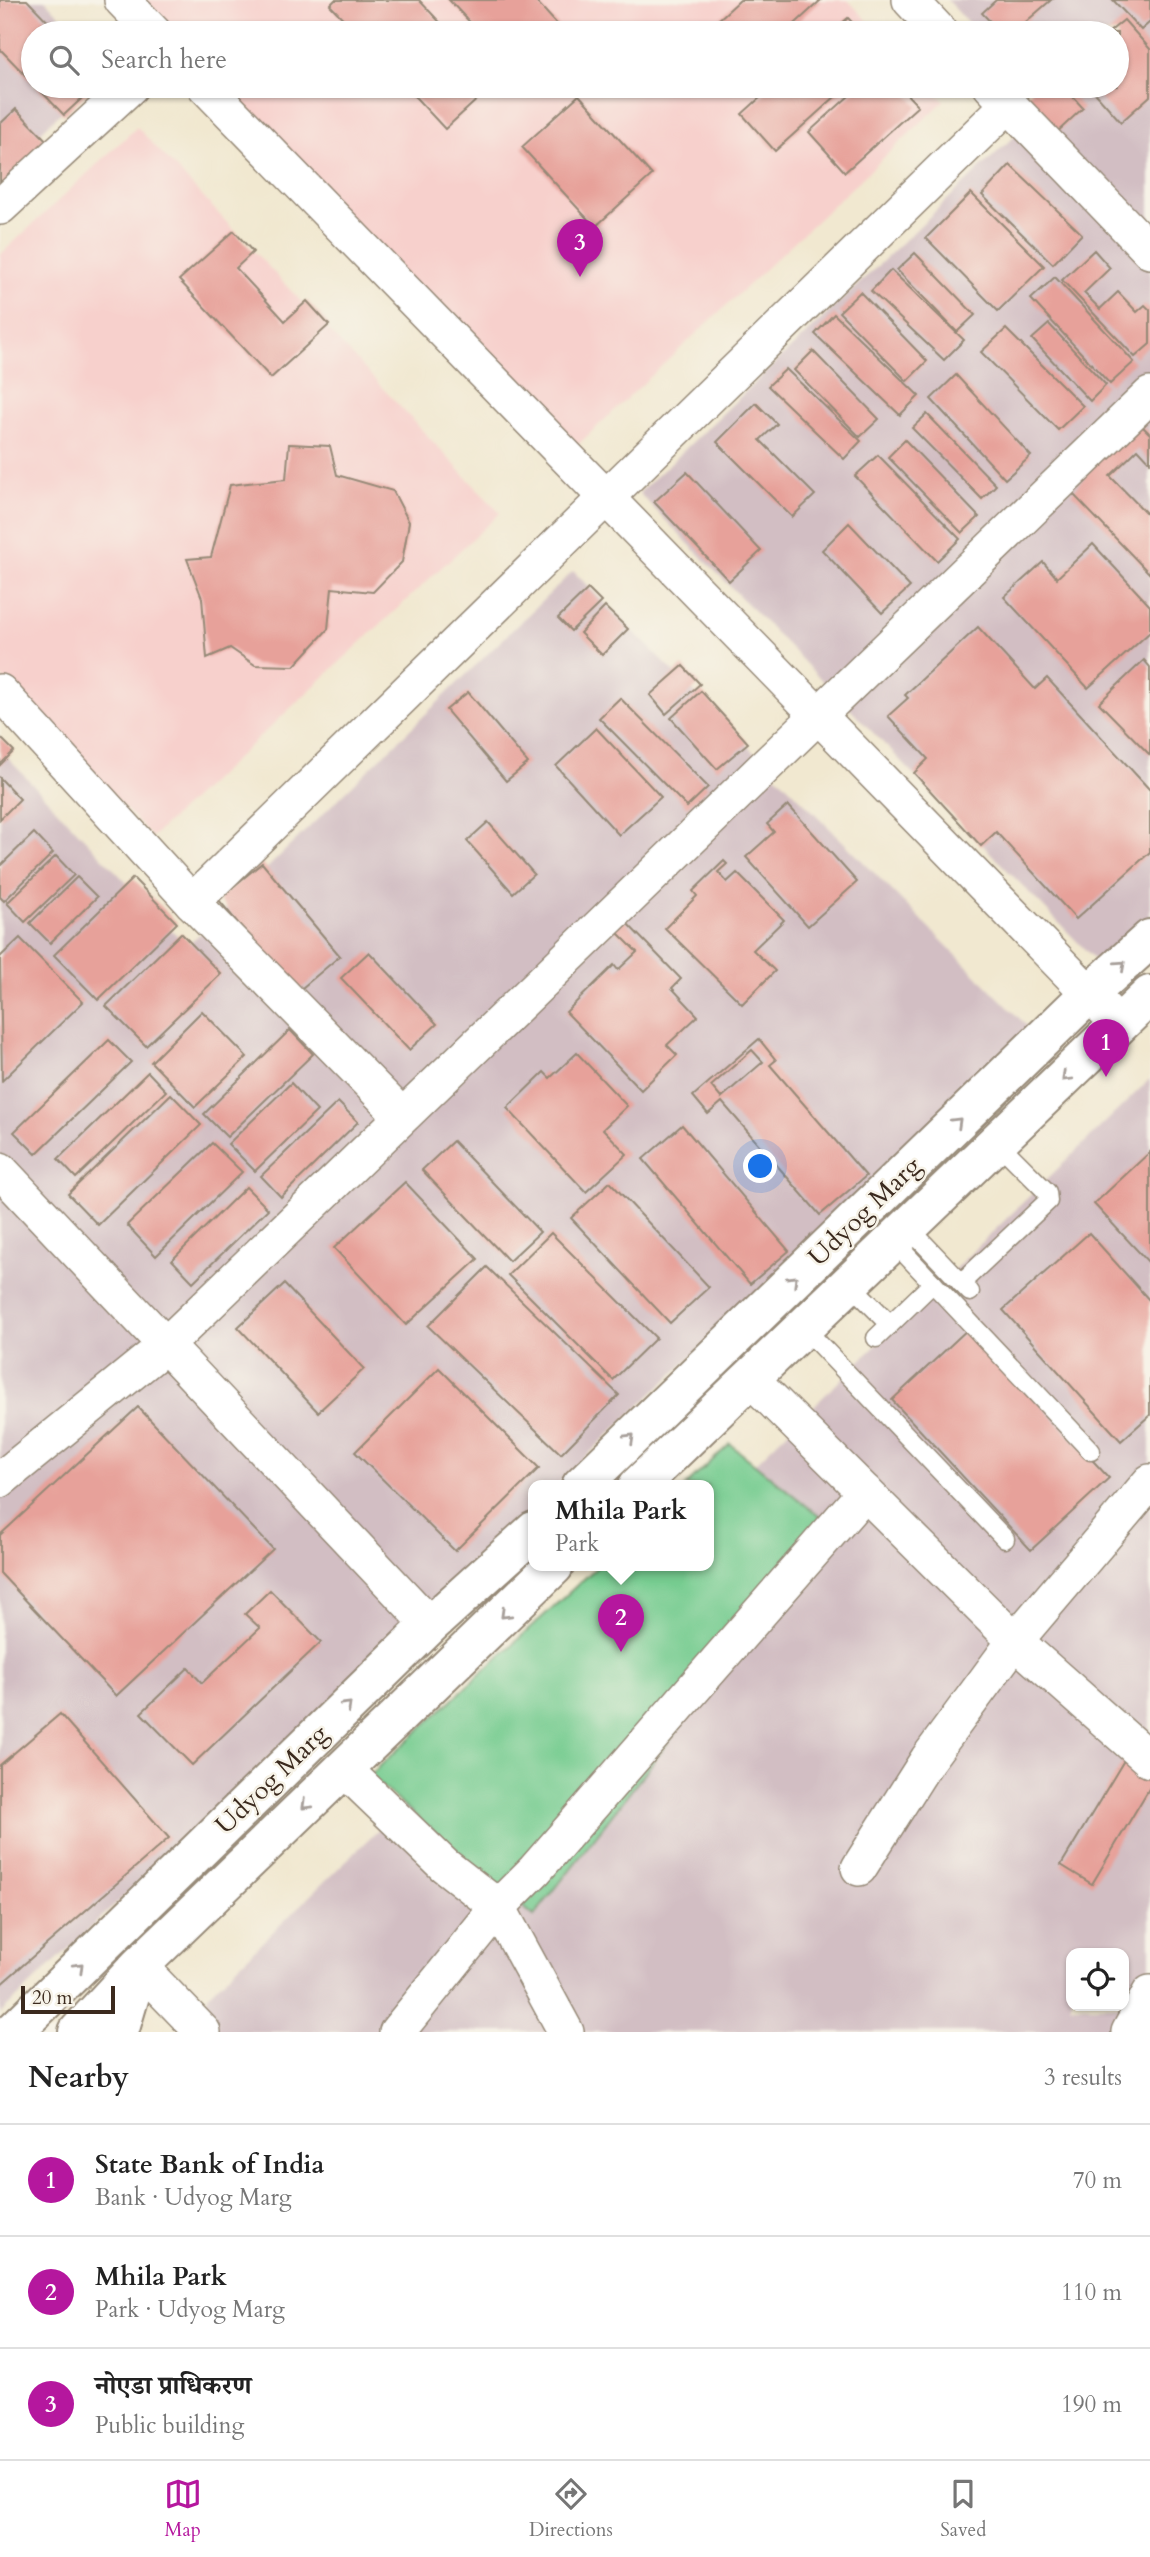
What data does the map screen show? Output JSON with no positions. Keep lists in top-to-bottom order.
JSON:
{
  "streets": {
    "street": ["Udyog Marg"]
  },
  "scale_bar": "20 m",
  "page": {
    "search": "Search here",
    "pins": ["3", "1", "2"],
    "popup": ["Mhila Park", "Park"],
    "scale": "20 m",
    "heading": ["Nearby", "3 results"],
    "list": [
      {
        "mark": "1",
        "name": "State Bank of India",
        "note": "Bank · Udyog Marg",
        "value": "70 m"
      },
      {
        "mark": "2",
        "name": "Mhila Park",
        "note": "Park · Udyog Marg",
        "value": "110 m"
      },
      {
        "mark": "3",
        "name": "नोएडा प्राधिकरण",
        "note": "Public building",
        "value": "190 m"
      }
    ],
    "nav": ["Map", "Directions", "Saved"]
  }
}
